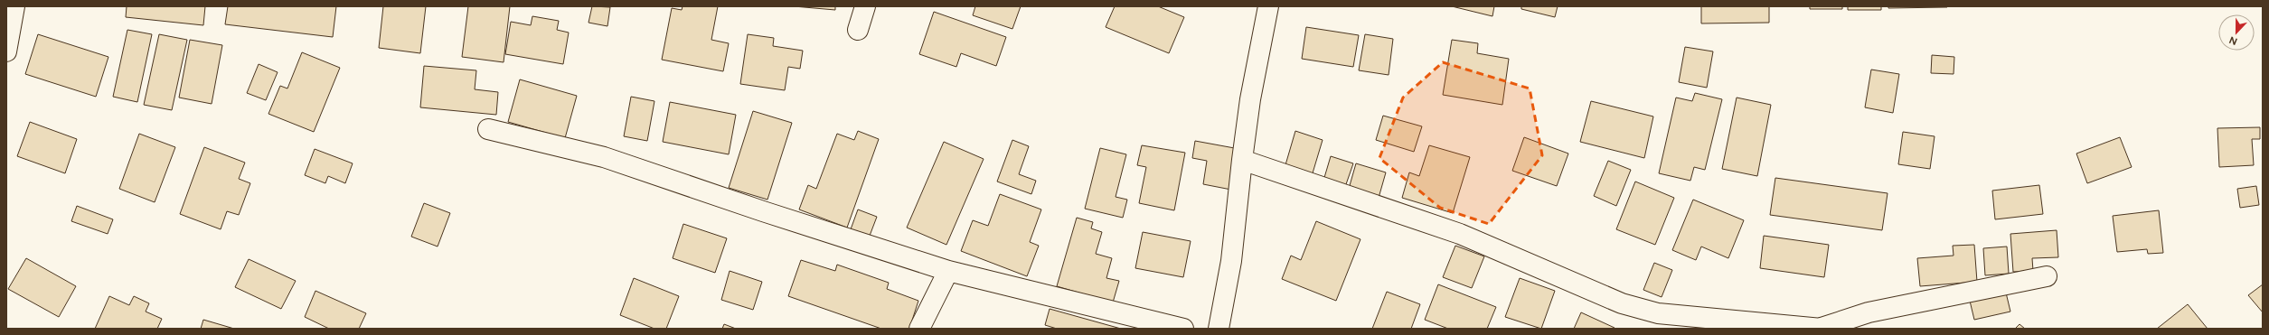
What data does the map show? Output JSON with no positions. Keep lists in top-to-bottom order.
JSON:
{
  "north": "bottom"
}
